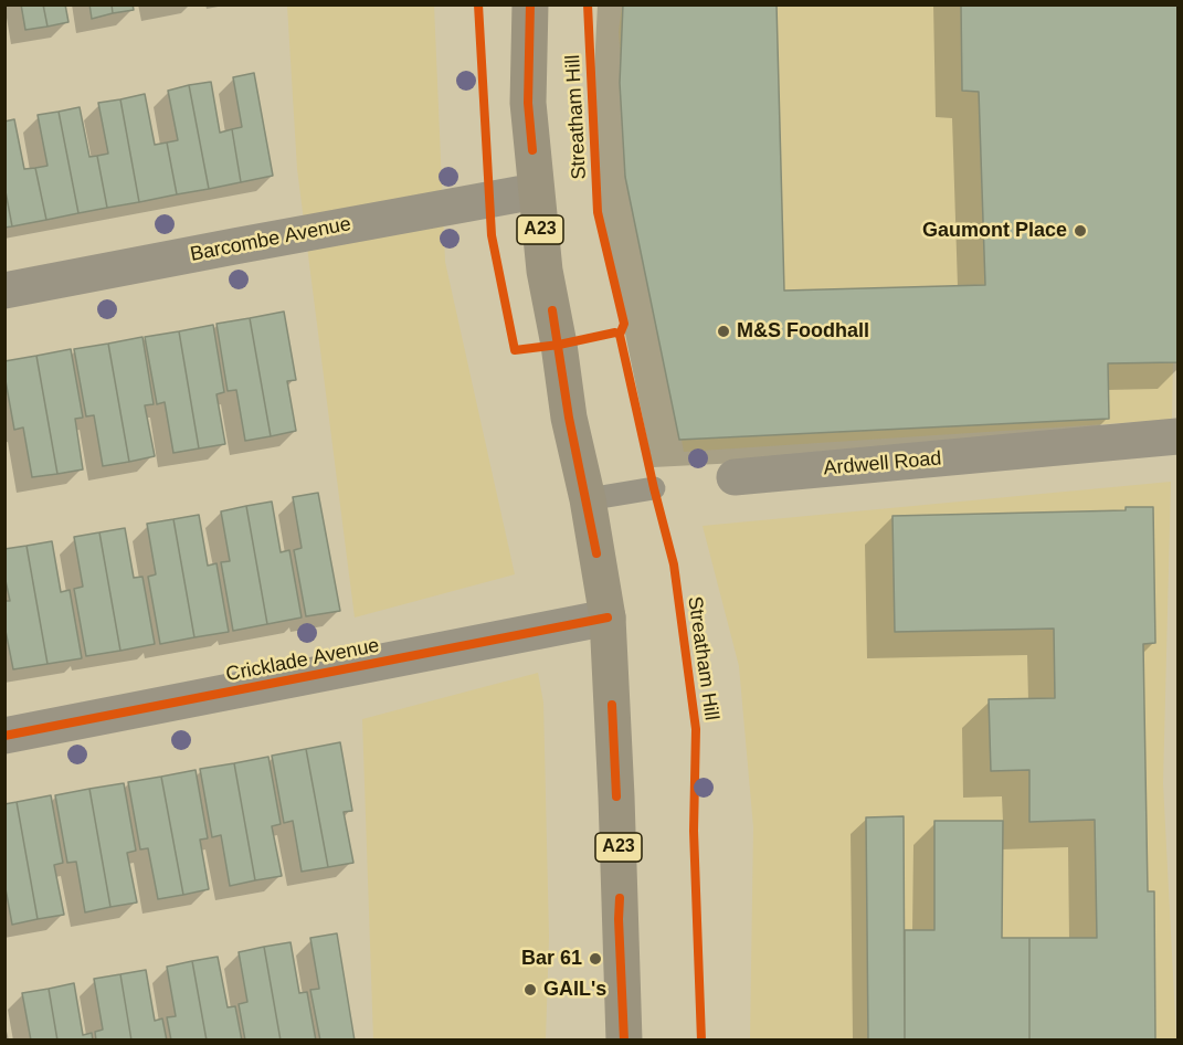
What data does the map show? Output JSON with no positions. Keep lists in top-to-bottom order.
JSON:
{
  "streets": {
    "highway": ["A23"],
    "street": ["Barcombe Avenue", "Ardwell Road", "Cricklade Avenue"],
    "cycle path": ["Streatham Hill"]
  },
  "crossings": [
    ["A23", "Barcombe Avenue"],
    ["A23", "Cricklade Avenue"]
  ],
  "places": [
    "Gaumont Place",
    "M&S Foodhall",
    "Bar 61",
    "GAIL's"
  ]
}
